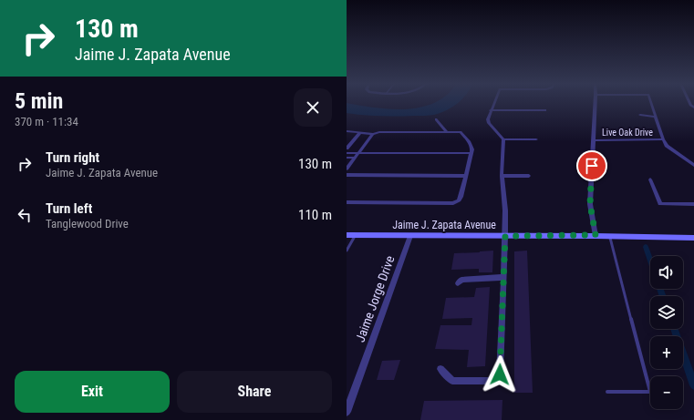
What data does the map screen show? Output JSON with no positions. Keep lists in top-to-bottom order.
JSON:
{
  "streets": {
    "street": ["Live Oak Drive", "Jaime J. Zapata Avenue", "Jaime Jorge Drive"]
  },
  "crossings": [
    ["Jaime J. Zapata Avenue", "Jaime Jorge Drive"]
  ],
  "page": {
    "turn": ["130 m", "Jaime J. Zapata Avenue"],
    "heading": ["5 min", "370 m · 11:34"],
    "list": [
      {
        "name": "Turn right",
        "note": "Jaime J. Zapata Avenue",
        "value": "130 m"
      },
      {
        "name": "Turn left",
        "note": "Tanglewood Drive",
        "value": "110 m"
      }
    ],
    "map_buttons": ["+", "−"],
    "buttons": ["Exit", "Share"]
  }
}
